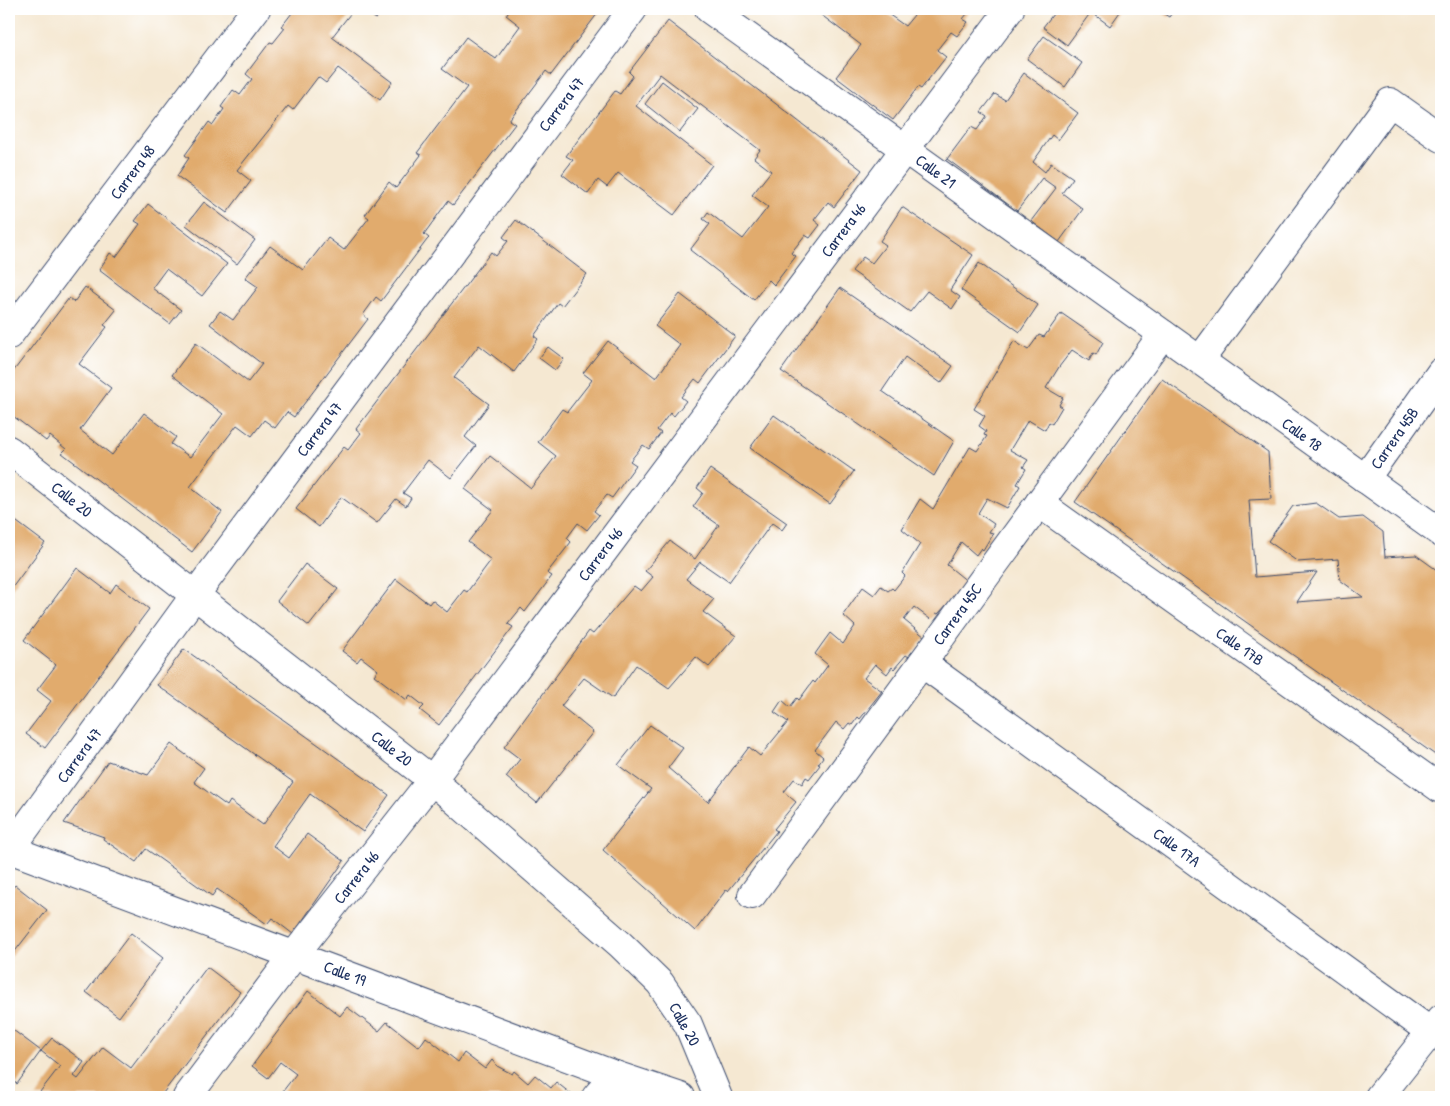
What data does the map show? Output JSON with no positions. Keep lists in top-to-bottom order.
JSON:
{
  "streets": {
    "street": [
      "Carrera 47",
      "Calle 21",
      "Carrera 48",
      "Carrera 46",
      "Calle 18",
      "Carrera 45B",
      "Calle 20",
      "Carrera 45C",
      "Calle 17B",
      "Calle 17A",
      "Calle 19"
    ]
  },
  "crossings": [
    ["Carrera 47", "Calle 20"],
    ["Carrera 47", "Calle 19"],
    ["Calle 21", "Carrera 46"],
    ["Calle 21", "Calle 18"],
    ["Calle 21", "Carrera 45C"],
    ["Carrera 46", "Calle 20"],
    ["Carrera 46", "Calle 19"],
    ["Calle 18", "Carrera 45B"],
    ["Calle 18", "Carrera 45C"],
    ["Carrera 45C", "Calle 17B"],
    ["Carrera 45C", "Calle 17A"]
  ]
}
